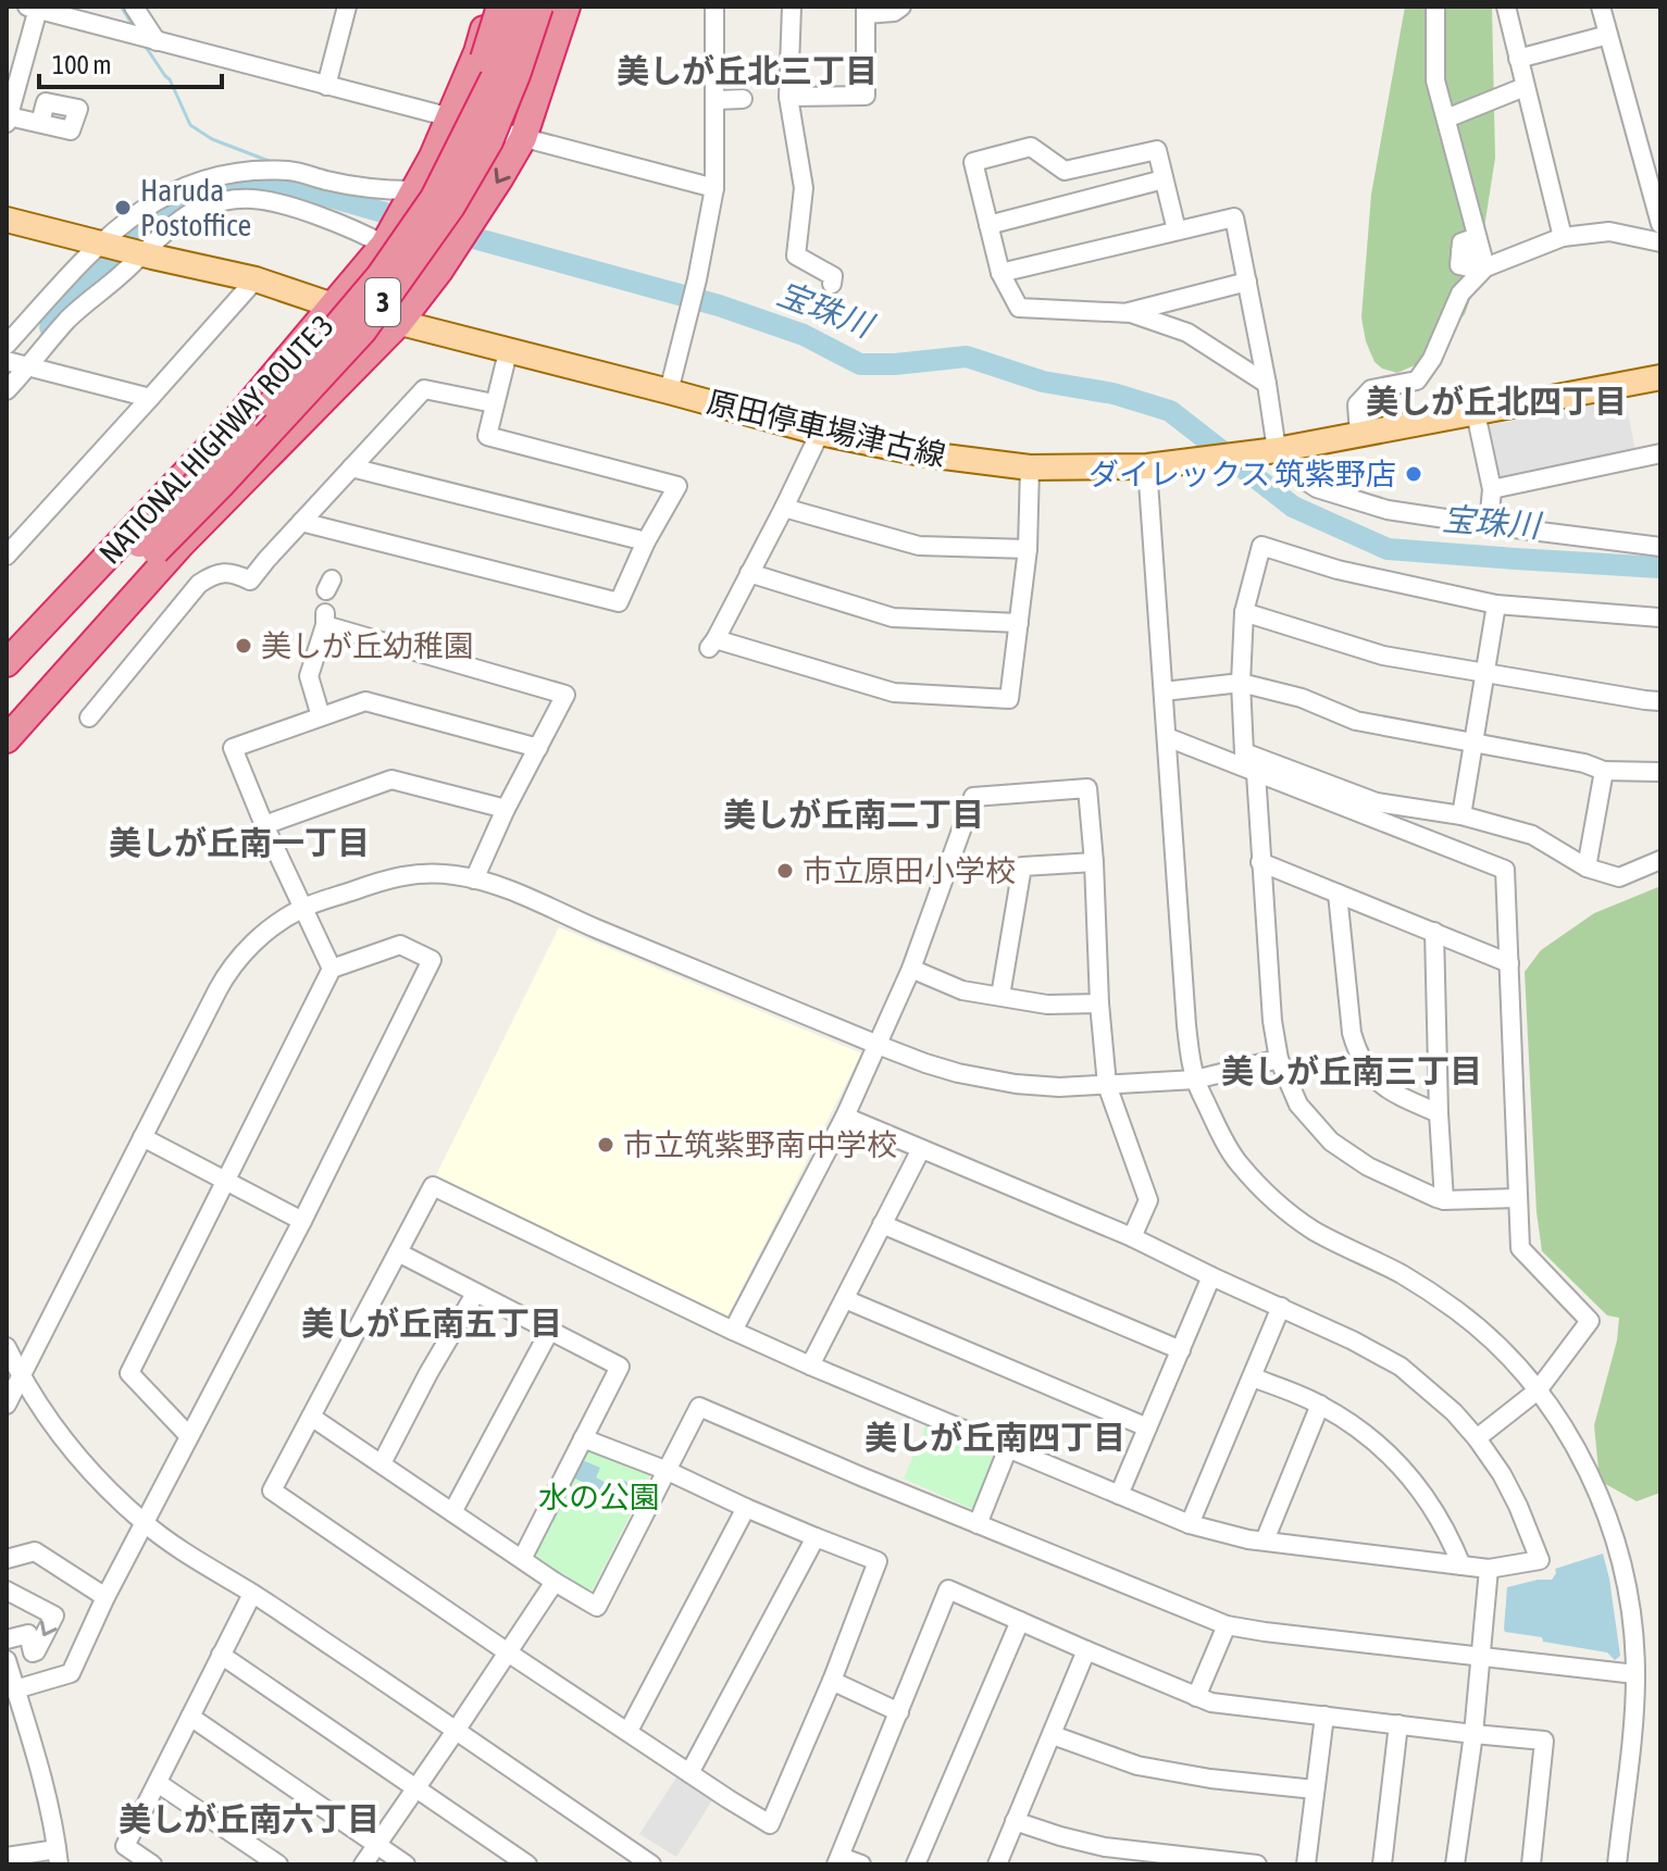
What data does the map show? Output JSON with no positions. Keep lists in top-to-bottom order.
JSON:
{
  "streets": {
    "highway": ["3", "NATIONAL HIGHWAY ROUTE 3"],
    "main road": ["原田停車場津古線"]
  },
  "districts": [
    "美しが丘北三丁目",
    "美しが丘北四丁目",
    "美しが丘南二丁目",
    "美しが丘南一丁目",
    "美しが丘南三丁目",
    "美しが丘南五丁目",
    "美しが丘南四丁目",
    "美しが丘南六丁目"
  ],
  "water": ["宝珠川"],
  "parks": ["水の公園"],
  "places": [
    "Haruda Postoffice",
    "ダイレックス 筑紫野店",
    "美しが丘幼稚園",
    "市立原田小学校",
    "市立筑紫野南中学校"
  ],
  "scale_bar": "100 m"
}
